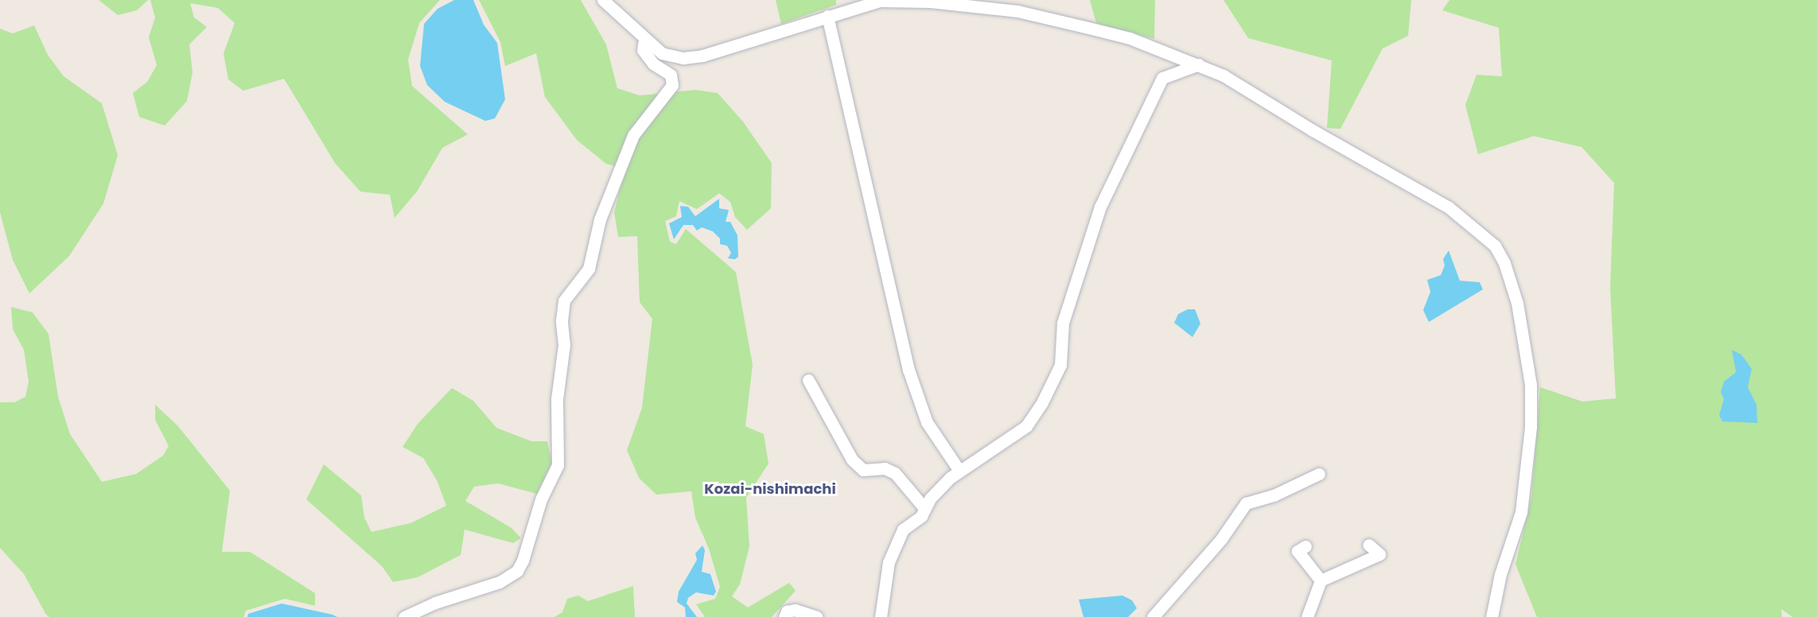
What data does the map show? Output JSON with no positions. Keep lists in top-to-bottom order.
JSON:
{
  "districts": ["Kozai-nishimachi"]
}
